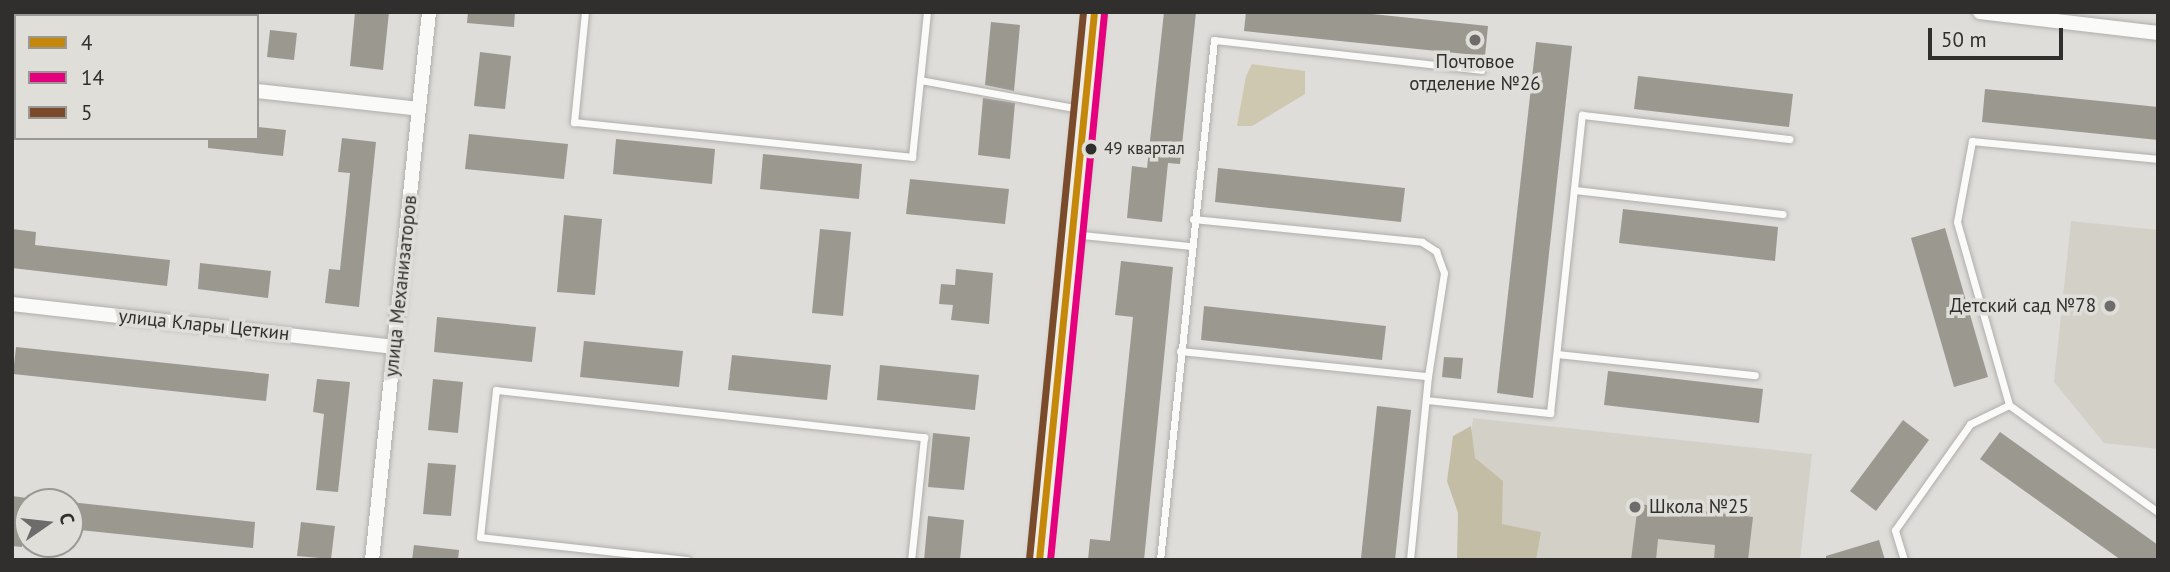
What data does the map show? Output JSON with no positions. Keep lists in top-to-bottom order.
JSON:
{
  "streets": {
    "street": ["улица Механизаторов", "улица Клары Цеткин"]
  },
  "crossings": [
    ["улица Механизаторов", "улица Клары Цеткин"]
  ],
  "places": [
    "Почтовое отделение №26",
    "49 квартал",
    "Детский сад №78",
    "Школа №25"
  ],
  "lines": ["transit line 4", "transit line 5", "transit line 14"],
  "legend": ["4", "14", "5"],
  "scale_bar": "50 m",
  "north": "right"
}
